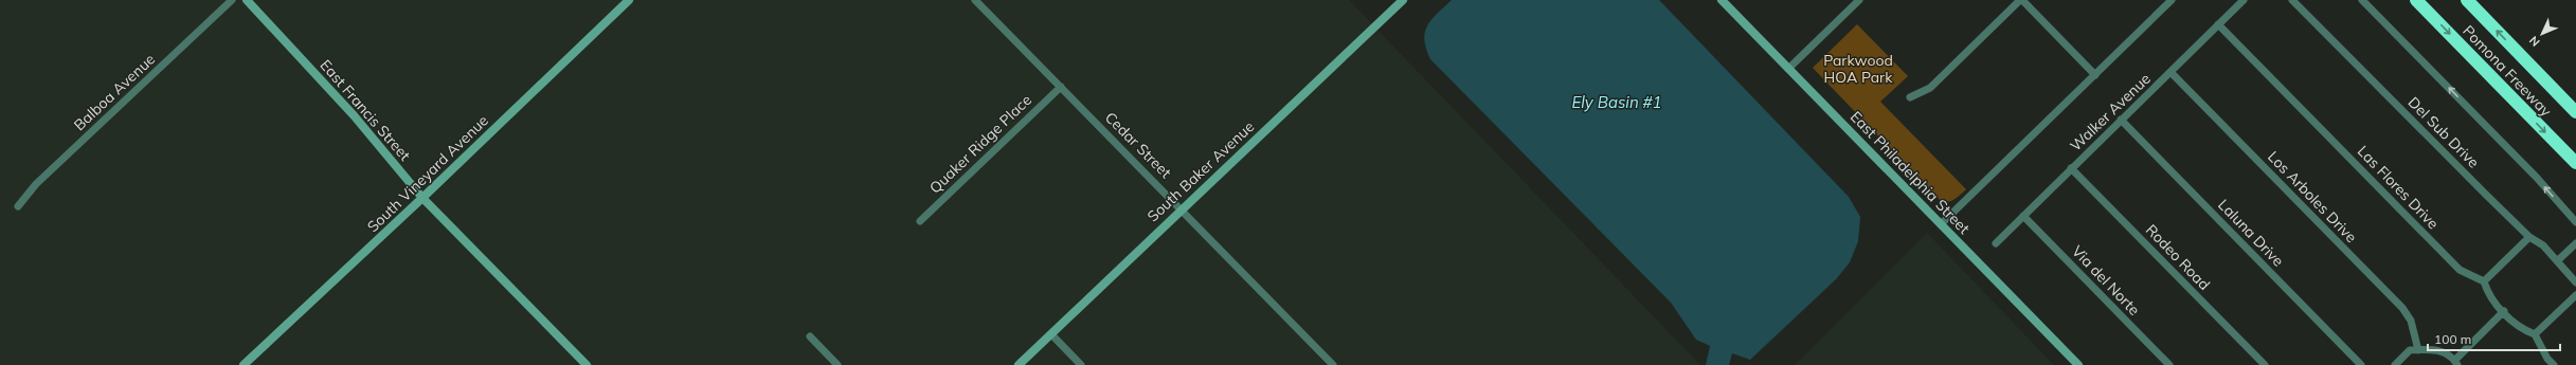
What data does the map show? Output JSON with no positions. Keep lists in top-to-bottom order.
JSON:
{
  "streets": {
    "highway": ["Pomona Freeway"],
    "street": [
      "Balboa Avenue",
      "East Francis Street",
      "Walker Avenue",
      "Del Sub Drive",
      "Quaker Ridge Place",
      "Cedar Street",
      "South Baker Avenue",
      "East Philadelphia Street",
      "South Vineyard Avenue",
      "Las Flores Drive",
      "Los Arboles Drive",
      "Laluna Drive",
      "Rodeo Road",
      "Via del Norte"
    ]
  },
  "crossings": [
    ["East Francis Street", "South Vineyard Avenue"],
    ["Walker Avenue", "Las Flores Drive"],
    ["Walker Avenue", "Los Arboles Drive"],
    ["Walker Avenue", "Laluna Drive"],
    ["Walker Avenue", "Rodeo Road"],
    ["Walker Avenue", "Via del Norte"],
    ["Quaker Ridge Place", "Cedar Street"],
    ["Cedar Street", "South Baker Avenue"]
  ],
  "water": ["Ely Basin #1"],
  "parks": ["Parkwood HOA Park"],
  "scale_bar": "100 m",
  "north": "bottom left"
}
